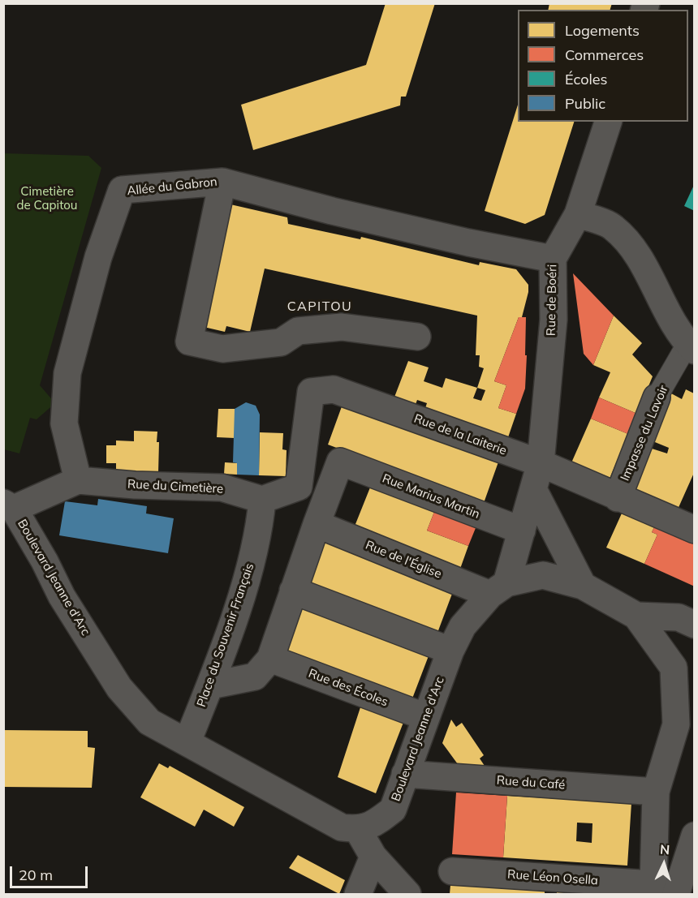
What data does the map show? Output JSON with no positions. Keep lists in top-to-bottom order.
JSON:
{
  "streets": {
    "street": [
      "Allée du Gabron",
      "Rue de Boéri",
      "Impasse du Lavoir",
      "Rue de la Laiterie",
      "Rue du Cimetière",
      "Rue Marius Martin",
      "Rue de l'Église",
      "Boulevard Jeanne d'Arc",
      "Place du Souvenir Français",
      "Rue des Écoles",
      "Rue du Café",
      "Rue Léon Osella"
    ]
  },
  "crossings": [
    ["Allée du Gabron", "Rue de Boéri"],
    ["Allée du Gabron", "Rue du Cimetière"],
    ["Rue de Boéri", "Rue de la Laiterie"],
    ["Rue de Boéri", "Rue Marius Martin"],
    ["Rue de Boéri", "Rue de l'Église"],
    ["Rue de Boéri", "Boulevard Jeanne d'Arc"],
    ["Impasse du Lavoir", "Rue de la Laiterie"],
    ["Rue de la Laiterie", "Rue du Cimetière"],
    ["Rue de la Laiterie", "Place du Souvenir Français"],
    ["Rue du Cimetière", "Place du Souvenir Français"],
    ["Rue Marius Martin", "Rue de l'Église"],
    ["Rue de l'Église", "Boulevard Jeanne d'Arc"],
    ["Boulevard Jeanne d'Arc", "Place du Souvenir Français"],
    ["Boulevard Jeanne d'Arc", "Rue des Écoles"],
    ["Boulevard Jeanne d'Arc", "Rue du Café"]
  ],
  "districts": ["CAPITOU"],
  "parks": ["Cimetière de Capitou"],
  "legend": [
    "Logements",
    "Commerces",
    "Écoles",
    "Public"
  ],
  "scale_bar": "20 m",
  "north": "top"
}
